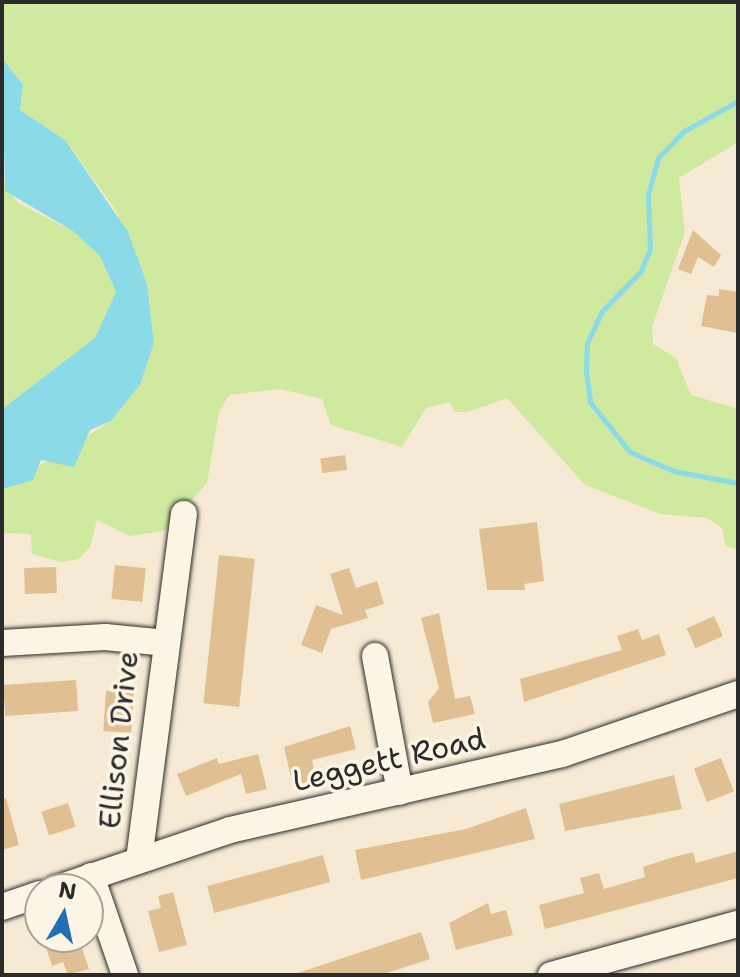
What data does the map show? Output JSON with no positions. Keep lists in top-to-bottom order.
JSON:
{
  "streets": {
    "street": ["Ellison Drive", "Leggett Road"]
  },
  "crossings": [
    ["Ellison Drive", "Leggett Road"]
  ],
  "north": "top"
}
